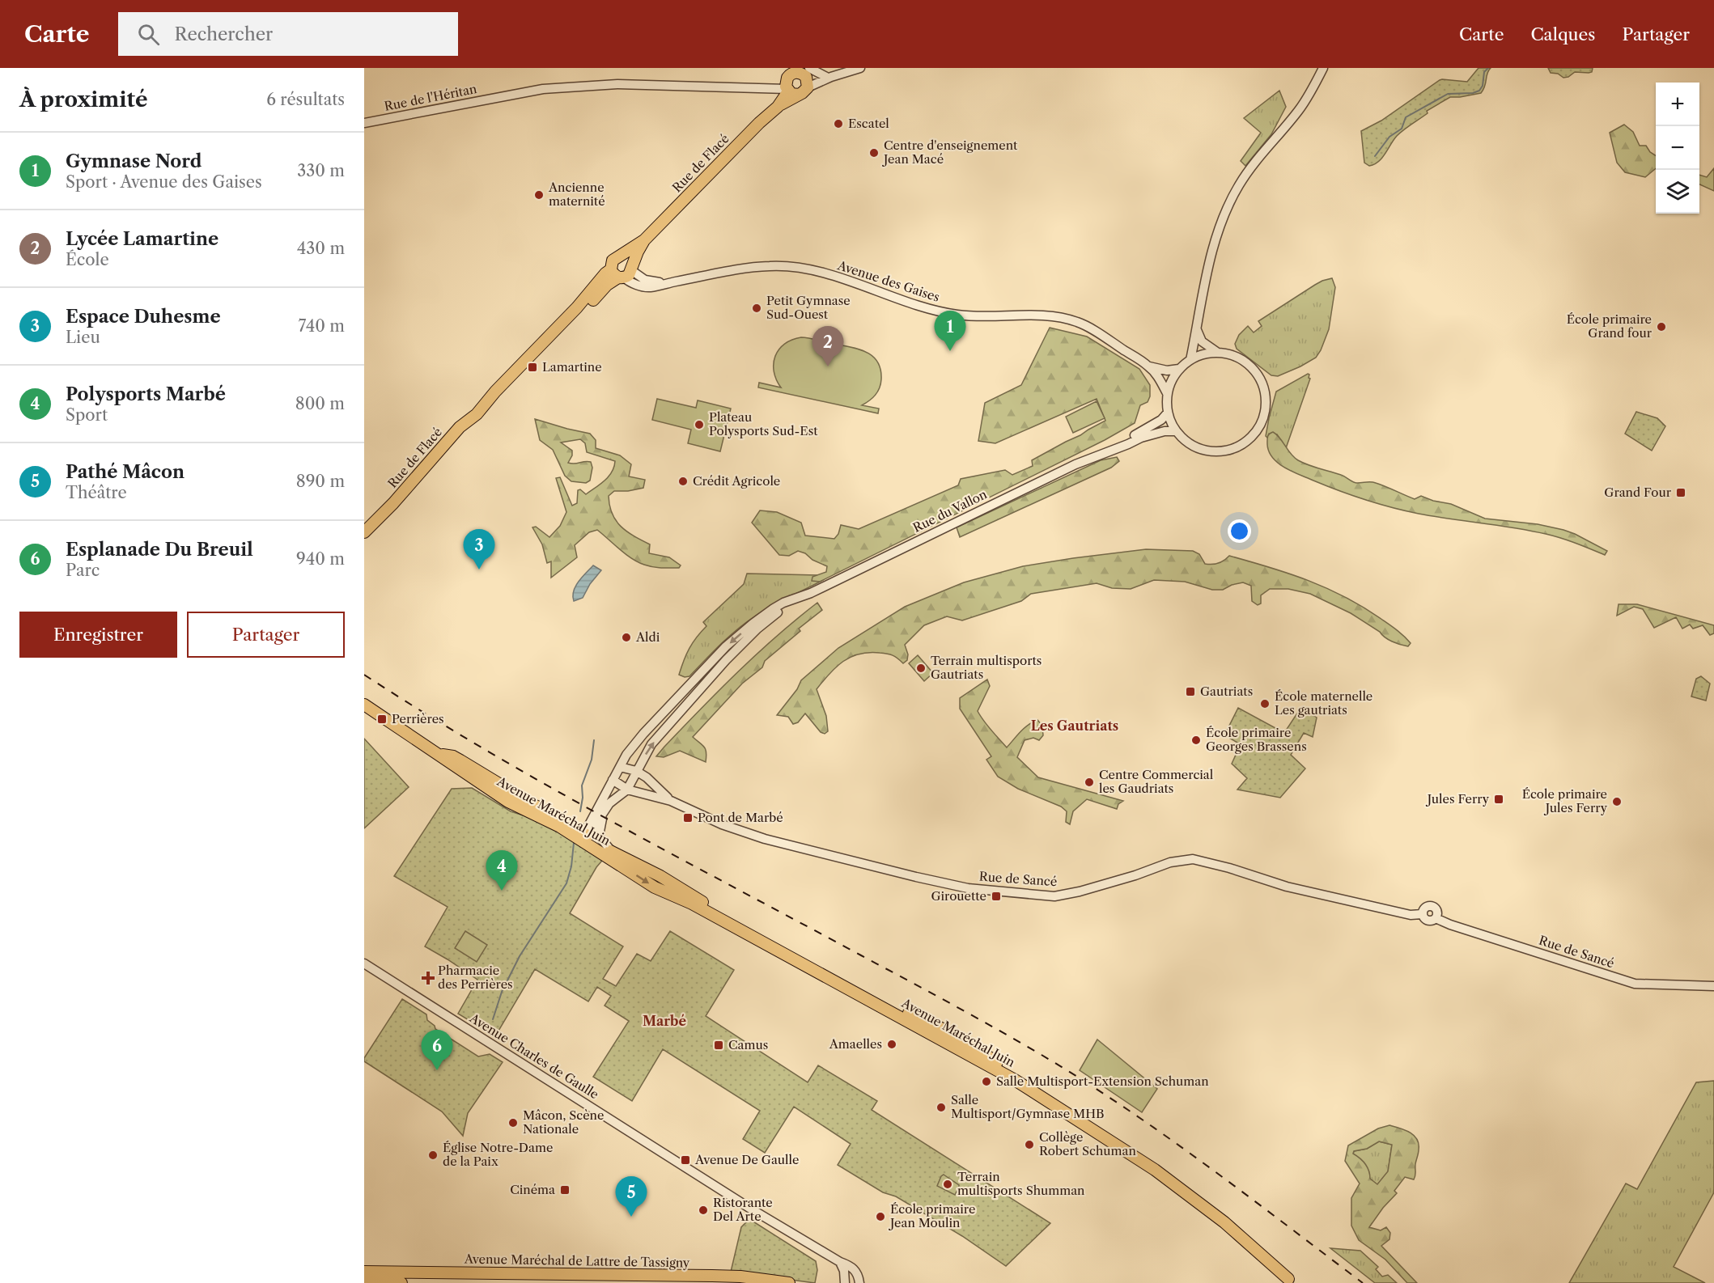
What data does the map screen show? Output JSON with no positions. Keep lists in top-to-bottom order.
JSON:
{
  "streets": {
    "main road": ["Rue de Flacé", "Avenue Maréchal Juin", "Avenue Maréchal de Lattre de Tassigny"],
    "street": [
      "Rue de l'Héritan",
      "Avenue des Gaises",
      "Rue du Vallon",
      "Rue de Sancé",
      "Avenue Charles de Gaulle"
    ]
  },
  "crossings": [
    ["Rue de l'Héritan", "Rue de Flacé"],
    ["Rue de Flacé", "Avenue des Gaises"],
    ["Avenue des Gaises", "Rue du Vallon"],
    ["Rue du Vallon", "Avenue Maréchal Juin"],
    ["Rue du Vallon", "Rue de Sancé"]
  ],
  "districts": ["Les Gautriats", "Marbé"],
  "places": {
    "other": [
      "Escatel",
      "Centre d'enseignement Jean Macé",
      "Ancienne maternité",
      "Petit Gymnase Sud-Ouest",
      "École primaire Grand four",
      "Plateau Polysports Sud-Est",
      "Crédit Agricole",
      "Aldi",
      "Terrain multisports Gautriats",
      "École maternelle Les gautriats",
      "École primaire Georges Brassens",
      "Centre Commercial les Gaudriats",
      "École primaire Jules Ferry",
      "Amaelles",
      "Salle Multisport-Extension Schuman",
      "Salle Multisport/Gymnase MHB",
      "Mâcon, Scène Nationale",
      "Collège Robert Schuman",
      "Église Notre-Dame de la Paix",
      "Terrain multisports Shumman",
      "Ristorante Del Arte",
      "École primaire Jean Moulin"
    ],
    "transit": [
      "Lamartine",
      "Grand Four",
      "Gautriats",
      "Perrières",
      "Jules Ferry",
      "Pont de Marbé",
      "Girouette",
      "Camus",
      "Avenue De Gaulle",
      "Cinéma"
    ],
    "health": ["Pharmacie des Perrières"]
  },
  "page": {
    "header": "Carte",
    "search": "Rechercher",
    "nav": ["Carte", "Calques", "Partager"],
    "heading": ["À proximité", "6 résultats"],
    "map_buttons": ["+", "−"],
    "list": [
      {
        "mark": "1",
        "name": "Gymnase Nord",
        "note": "Sport · Avenue des Gaises",
        "value": "330 m"
      },
      {
        "mark": "2",
        "name": "Lycée Lamartine",
        "note": "École",
        "value": "430 m"
      },
      {
        "mark": "3",
        "name": "Espace Duhesme",
        "note": "Lieu",
        "value": "740 m"
      },
      {
        "mark": "4",
        "name": "Polysports Marbé",
        "note": "Sport",
        "value": "800 m"
      },
      {
        "mark": "5",
        "name": "Pathé Mâcon",
        "note": "Théâtre",
        "value": "890 m"
      },
      {
        "mark": "6",
        "name": "Esplanade Du Breuil",
        "note": "Parc",
        "value": "940 m"
      }
    ],
    "pins": [
      "1",
      "2",
      "3",
      "4",
      "6",
      "5"
    ],
    "buttons": ["Enregistrer", "Partager"]
  }
}
